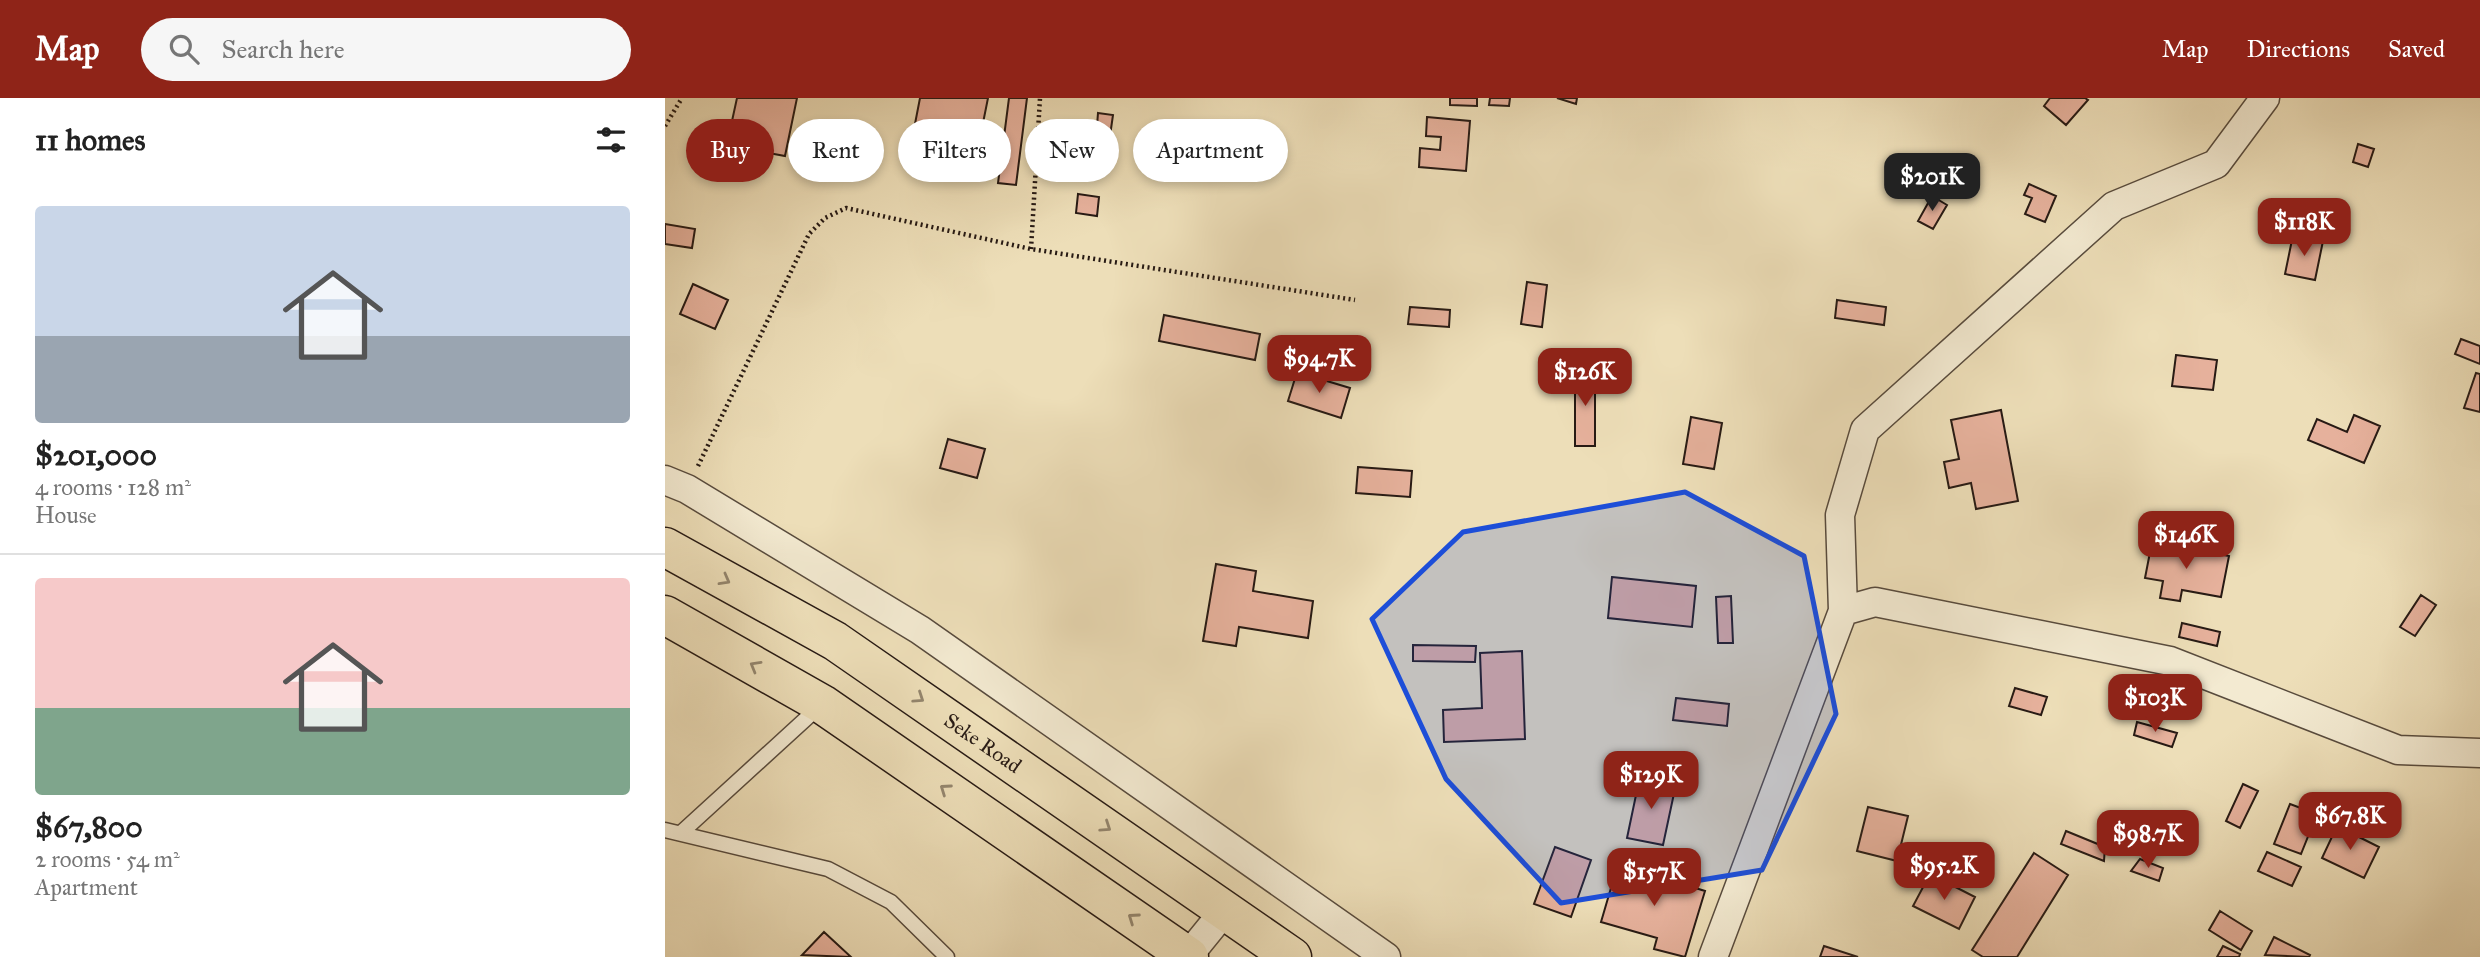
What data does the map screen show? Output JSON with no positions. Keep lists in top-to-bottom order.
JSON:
{
  "streets": {
    "main road": ["Seke Road"]
  },
  "page": {
    "header": "Map",
    "search": "Search here",
    "nav": ["Map", "Directions", "Saved"],
    "heading": "11 homes",
    "chip": [
      "Buy",
      "Rent",
      "Filters",
      "New",
      "Apartment"
    ],
    "price": [
      "$201K",
      "$118K",
      "$94.7K",
      "$126K",
      "$146K",
      "$103K",
      "$129K",
      "$67.8K",
      "$98.7K",
      "$95.2K",
      "$157K"
    ],
    "list": [
      {
        "name": "$201,000",
        "note": "4 rooms · 128 m² · House"
      },
      {
        "name": "$67,800",
        "note": "2 rooms · 54 m² · Apartment"
      }
    ]
  }
}
